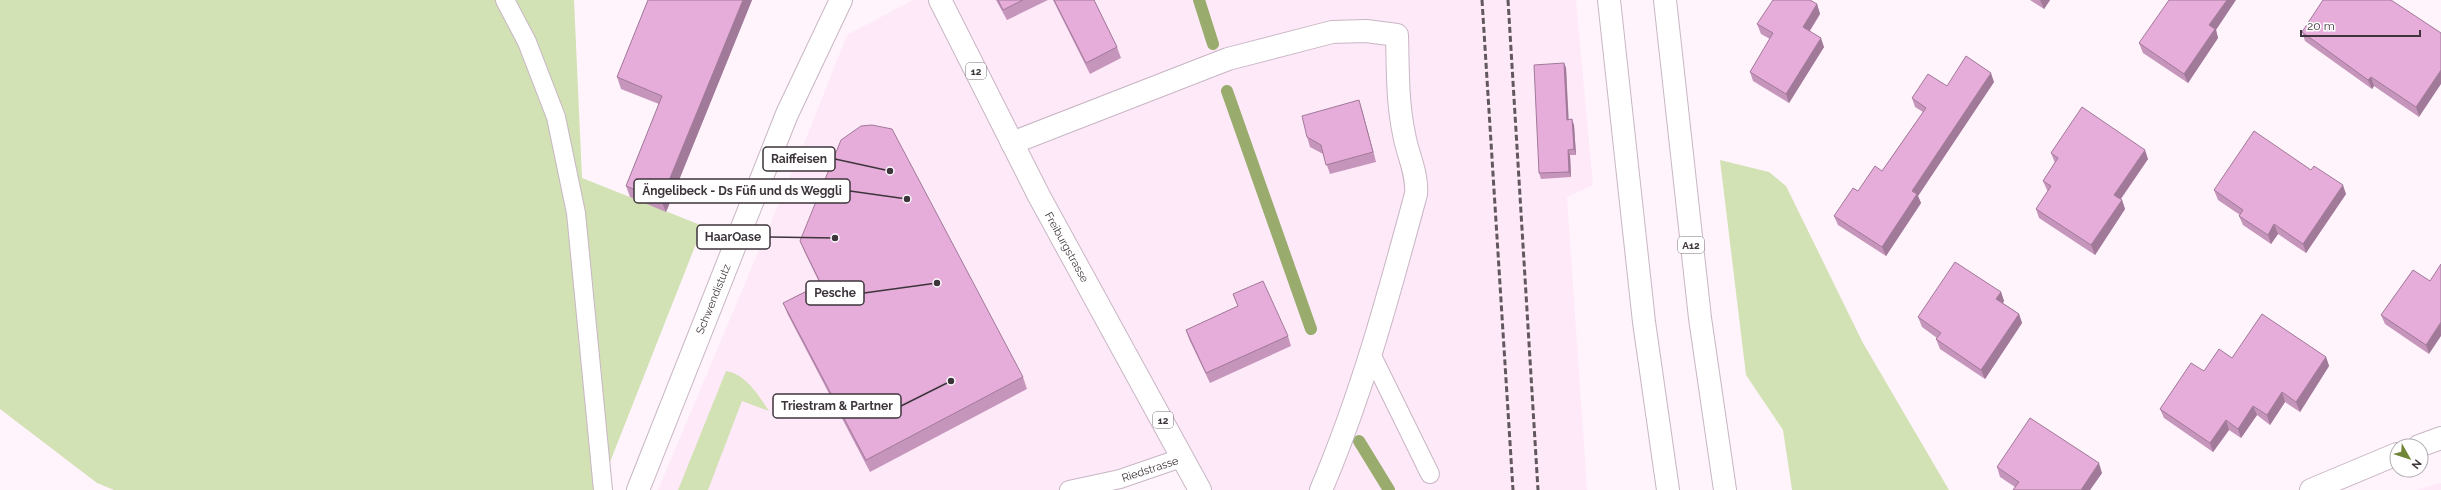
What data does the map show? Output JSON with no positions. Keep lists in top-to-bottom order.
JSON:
{
  "streets": {
    "main road": [
      "12",
      "A12",
      "Freiburgstrasse",
      "Schwendistutz"
    ],
    "lane": ["Riedstrasse"]
  },
  "crossings": [
    ["Freiburgstrasse", "Riedstrasse"]
  ],
  "places": [
    "Raiffeisen",
    "Ängelibeck - Ds Füfi und ds Weggli",
    "HaarOase",
    "Pesche",
    "Triestram & Partner"
  ],
  "scale_bar": "20 m",
  "north": "bottom right"
}
